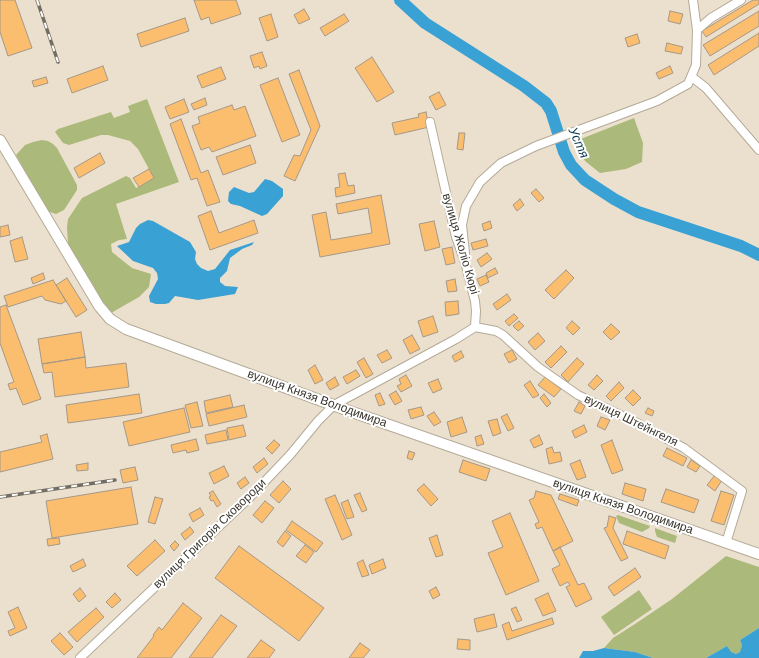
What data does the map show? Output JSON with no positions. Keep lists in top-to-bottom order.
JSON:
{
  "streets": {
    "main road": ["вулиця Князя Володимира"],
    "street": ["вулиця Жоліо Кюрі", "вулиця Штейнгеля", "вулиця Григорія Сковороди"]
  },
  "crossings": [
    ["вулиця Жоліо Кюрі", "вулиця Штейнгеля"],
    ["вулиця Князя Володимира", "вулиця Штейнгеля"],
    ["вулиця Князя Володимира", "вулиця Григорія Сковороди"]
  ],
  "water": ["Устя"]
}
